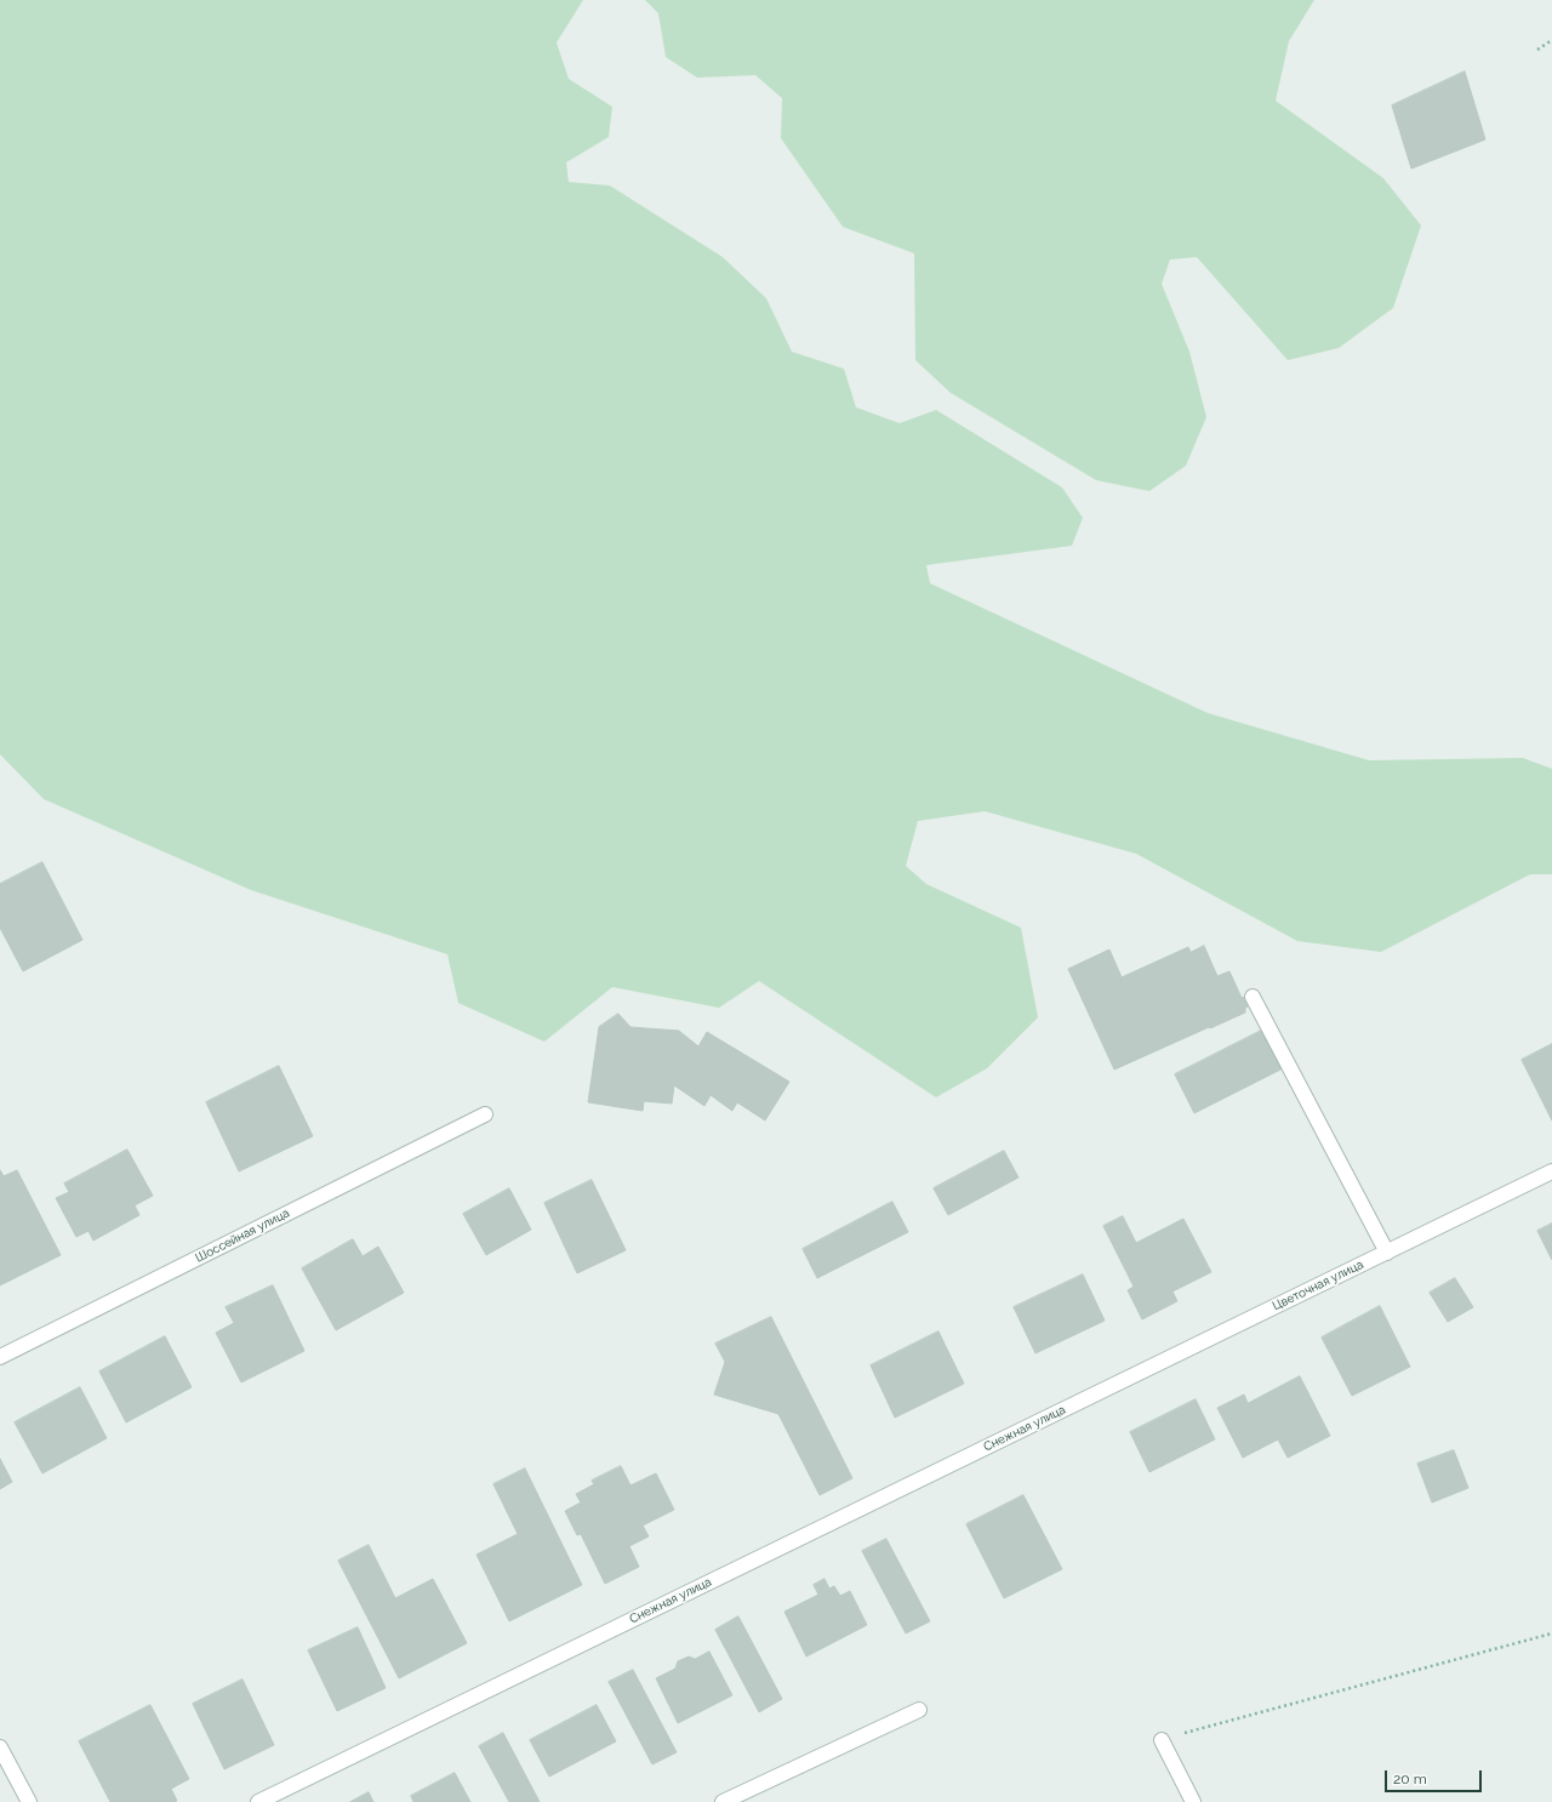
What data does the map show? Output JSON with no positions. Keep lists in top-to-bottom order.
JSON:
{
  "streets": {
    "street": ["Шоссейная улица", "Цветочная улица", "Снежная улица"]
  },
  "crossings": [
    ["Цветочная улица", "Снежная улица"]
  ],
  "scale_bar": "20 m"
}
